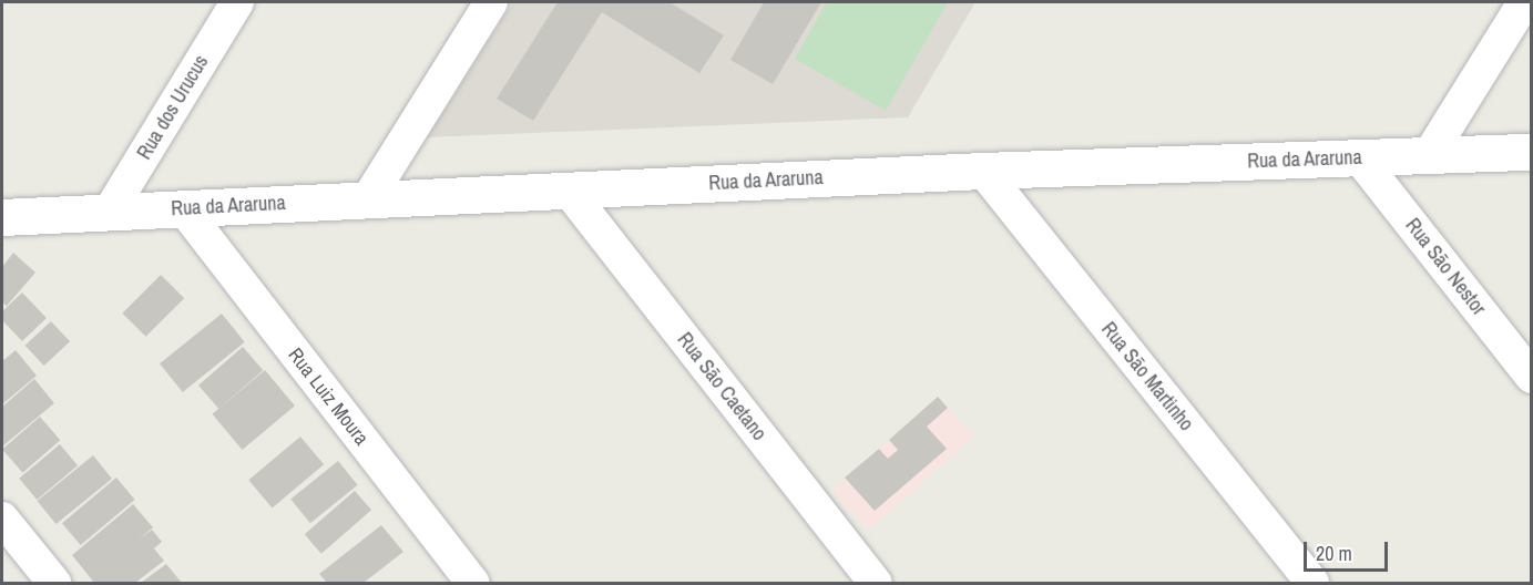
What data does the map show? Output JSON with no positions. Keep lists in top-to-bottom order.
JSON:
{
  "streets": {
    "street": [
      "Rua dos Urucus",
      "Rua da Araruna",
      "Rua São Nestor",
      "Rua São Martinho",
      "Rua São Caetano",
      "Rua Luiz Moura"
    ]
  },
  "crossings": [
    ["Rua dos Urucus", "Rua da Araruna"],
    ["Rua da Araruna", "Rua São Nestor"],
    ["Rua da Araruna", "Rua São Martinho"],
    ["Rua da Araruna", "Rua São Caetano"],
    ["Rua da Araruna", "Rua Luiz Moura"]
  ],
  "scale_bar": "20 m"
}
